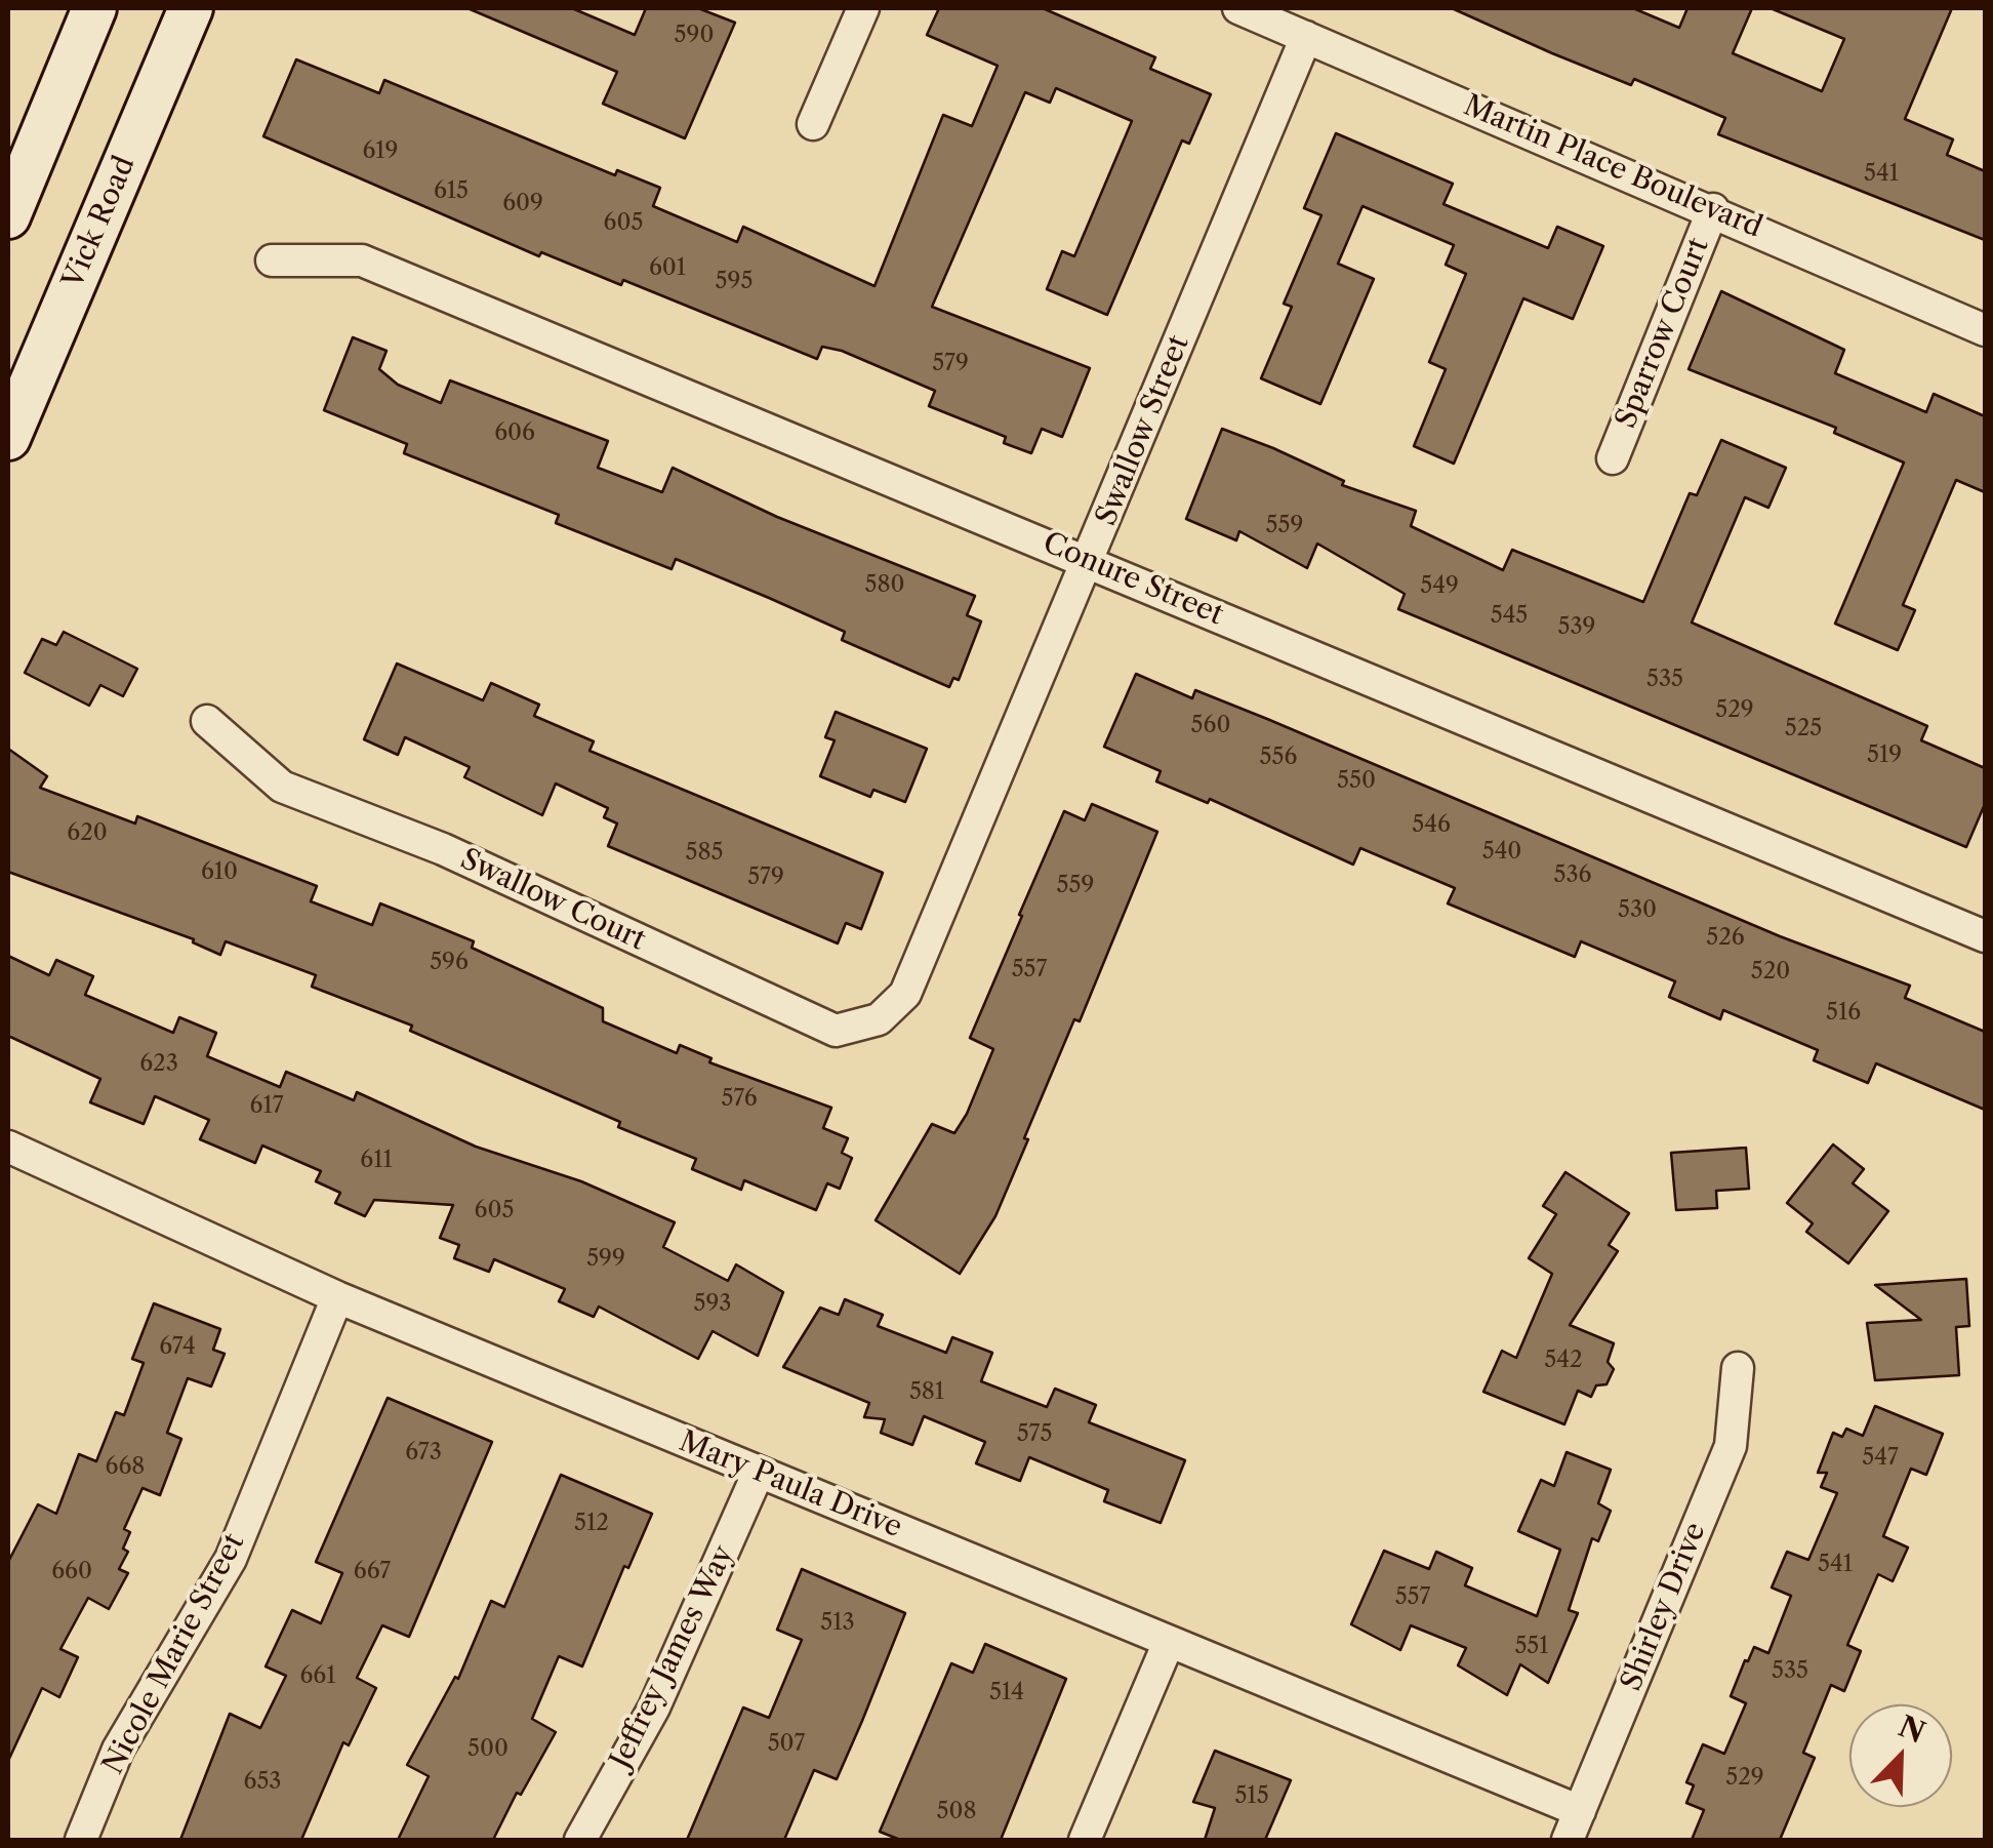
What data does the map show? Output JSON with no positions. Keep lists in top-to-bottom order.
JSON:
{
  "streets": {
    "street": [
      "Martin Place Boulevard",
      "Vick Road",
      "Sparrow Court",
      "Swallow Street",
      "Conure Street",
      "Swallow Court",
      "Mary Paula Drive",
      "Shirley Drive",
      "Nicole Marie Street",
      "Jeffrey James Way"
    ]
  },
  "crossings": [
    ["Martin Place Boulevard", "Sparrow Court"],
    ["Martin Place Boulevard", "Swallow Street"],
    ["Swallow Street", "Conure Street"],
    ["Swallow Street", "Swallow Court"],
    ["Mary Paula Drive", "Shirley Drive"],
    ["Mary Paula Drive", "Nicole Marie Street"],
    ["Mary Paula Drive", "Jeffrey James Way"]
  ],
  "house_numbers": [
    "590",
    "619",
    "541",
    "615",
    "609",
    "605",
    "601",
    "595",
    "579",
    "606",
    "559",
    "580",
    "549",
    "545",
    "539",
    "535",
    "529",
    "560",
    "525",
    "519",
    "556",
    "550",
    "546",
    "620",
    "540",
    "585",
    "610",
    "536",
    "579",
    "559",
    "530",
    "526",
    "596",
    "557",
    "520",
    "516",
    "623",
    "576",
    "617",
    "611",
    "605",
    "599",
    "593",
    "674",
    "542",
    "581",
    "575",
    "673",
    "547",
    "668",
    "512",
    "541",
    "660",
    "667",
    "557",
    "513",
    "551",
    "535",
    "661",
    "514",
    "507",
    "500",
    "529",
    "653",
    "515",
    "508"
  ],
  "north": "top right"
}
